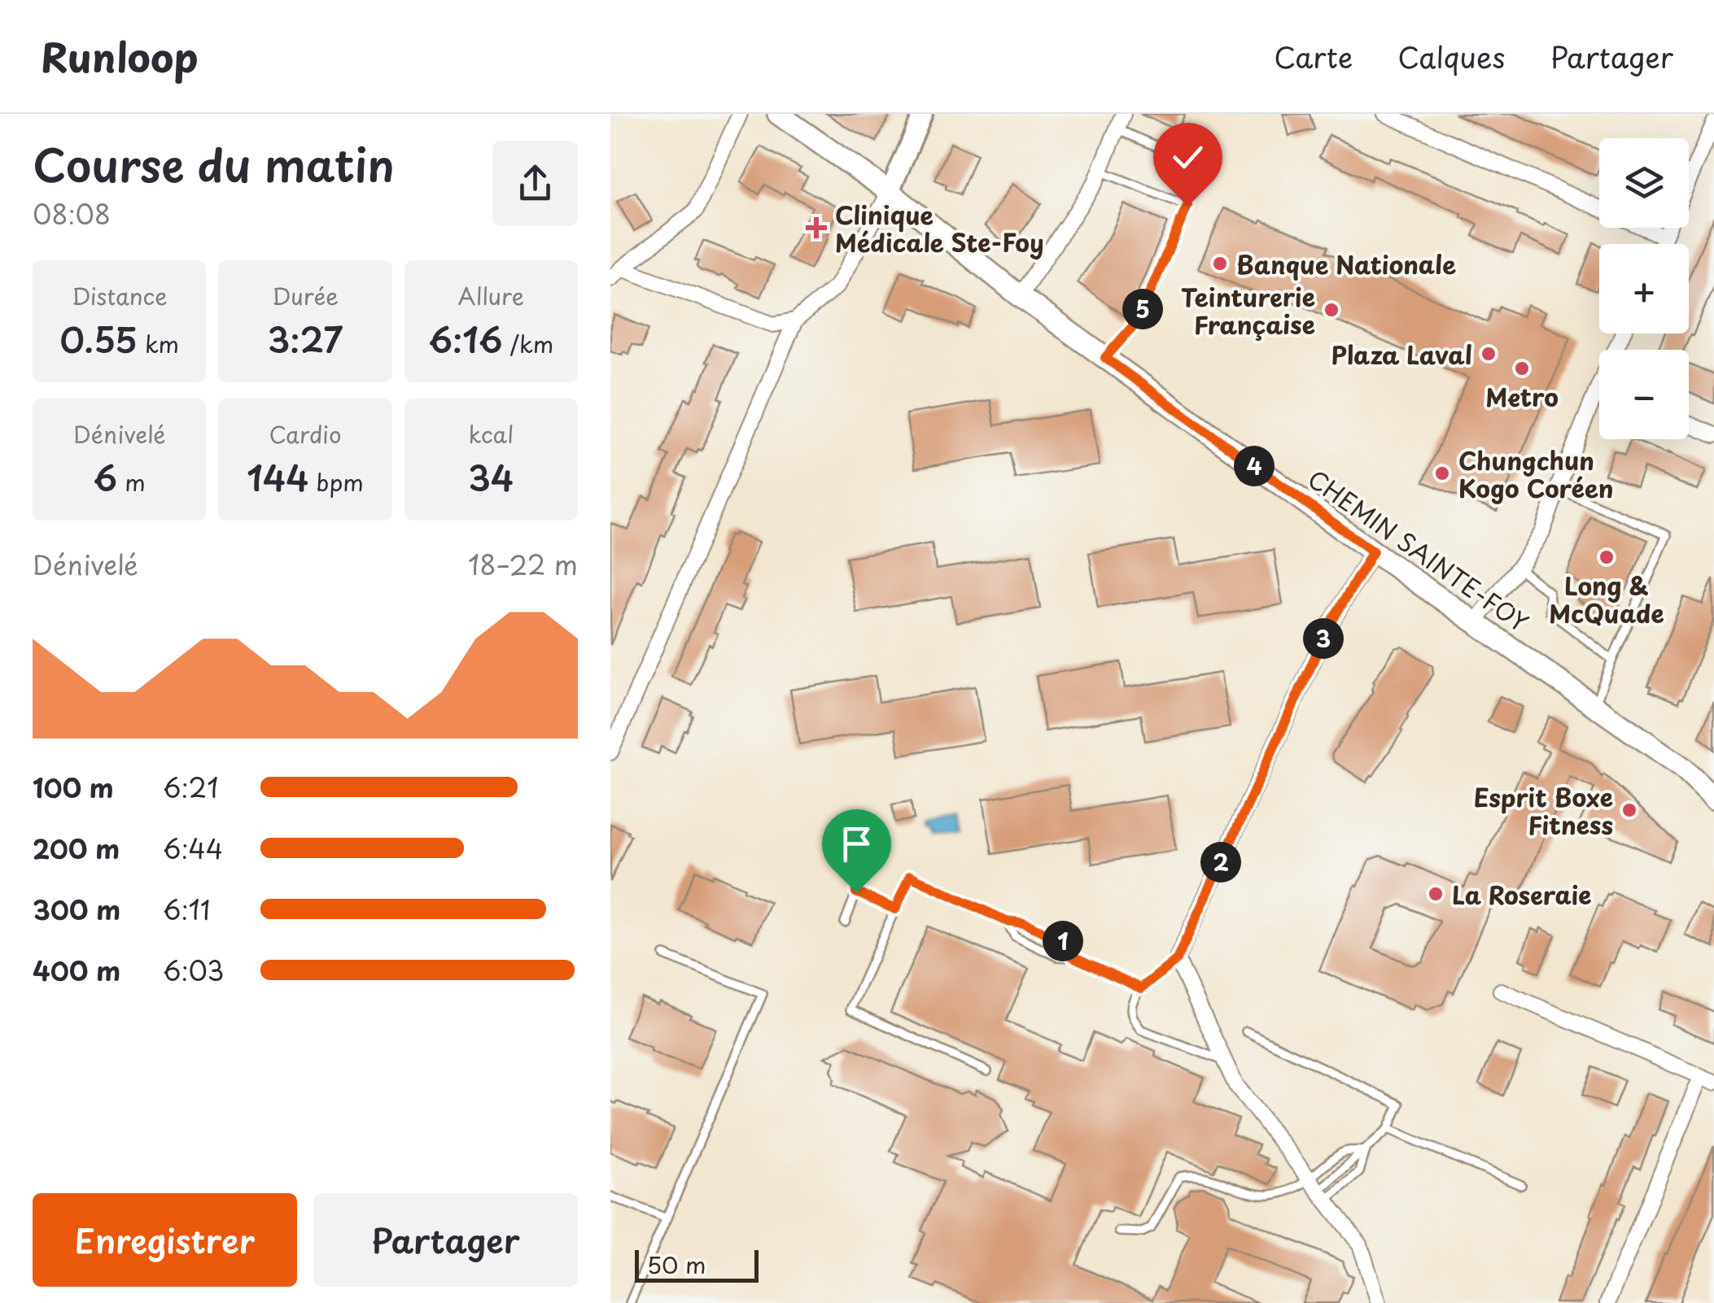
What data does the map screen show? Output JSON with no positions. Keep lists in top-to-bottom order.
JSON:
{
  "streets": {
    "main road": ["CHEMIN SAINTE-FOY"]
  },
  "places": {
    "health": ["Clinique Médicale Ste-Foy"],
    "other": [
      "Banque Nationale",
      "Teinturerie Française",
      "Plaza Laval",
      "Metro",
      "Chungchun Kogo Coréen",
      "Long & McQuade",
      "Esprit Boxe Fitness",
      "La Roseraie"
    ]
  },
  "scale_bar": "50 m",
  "page": {
    "header": "Runloop",
    "nav": ["Carte", "Calques", "Partager"],
    "heading": ["Course du matin", "08:08"],
    "map_buttons": ["+", "−"],
    "stats": [
      ["Distance", "0.55 km"],
      ["Durée", "3:27"],
      ["Allure", "6:16 /km"],
      ["Dénivelé", "6 m"],
      ["Cardio", "144 bpm"],
      ["kcal", "34"]
    ],
    "pins": [
      "5",
      "4",
      "3",
      "2",
      "1"
    ],
    "chart": ["Dénivelé", "18–22 m"],
    "list": [
      {
        "name": "100 m",
        "note": "6:21"
      },
      {
        "name": "200 m",
        "note": "6:44"
      },
      {
        "name": "300 m",
        "note": "6:11"
      },
      {
        "name": "400 m",
        "note": "6:03"
      }
    ],
    "buttons": ["Enregistrer", "Partager"],
    "scale": "50 m"
  }
}
